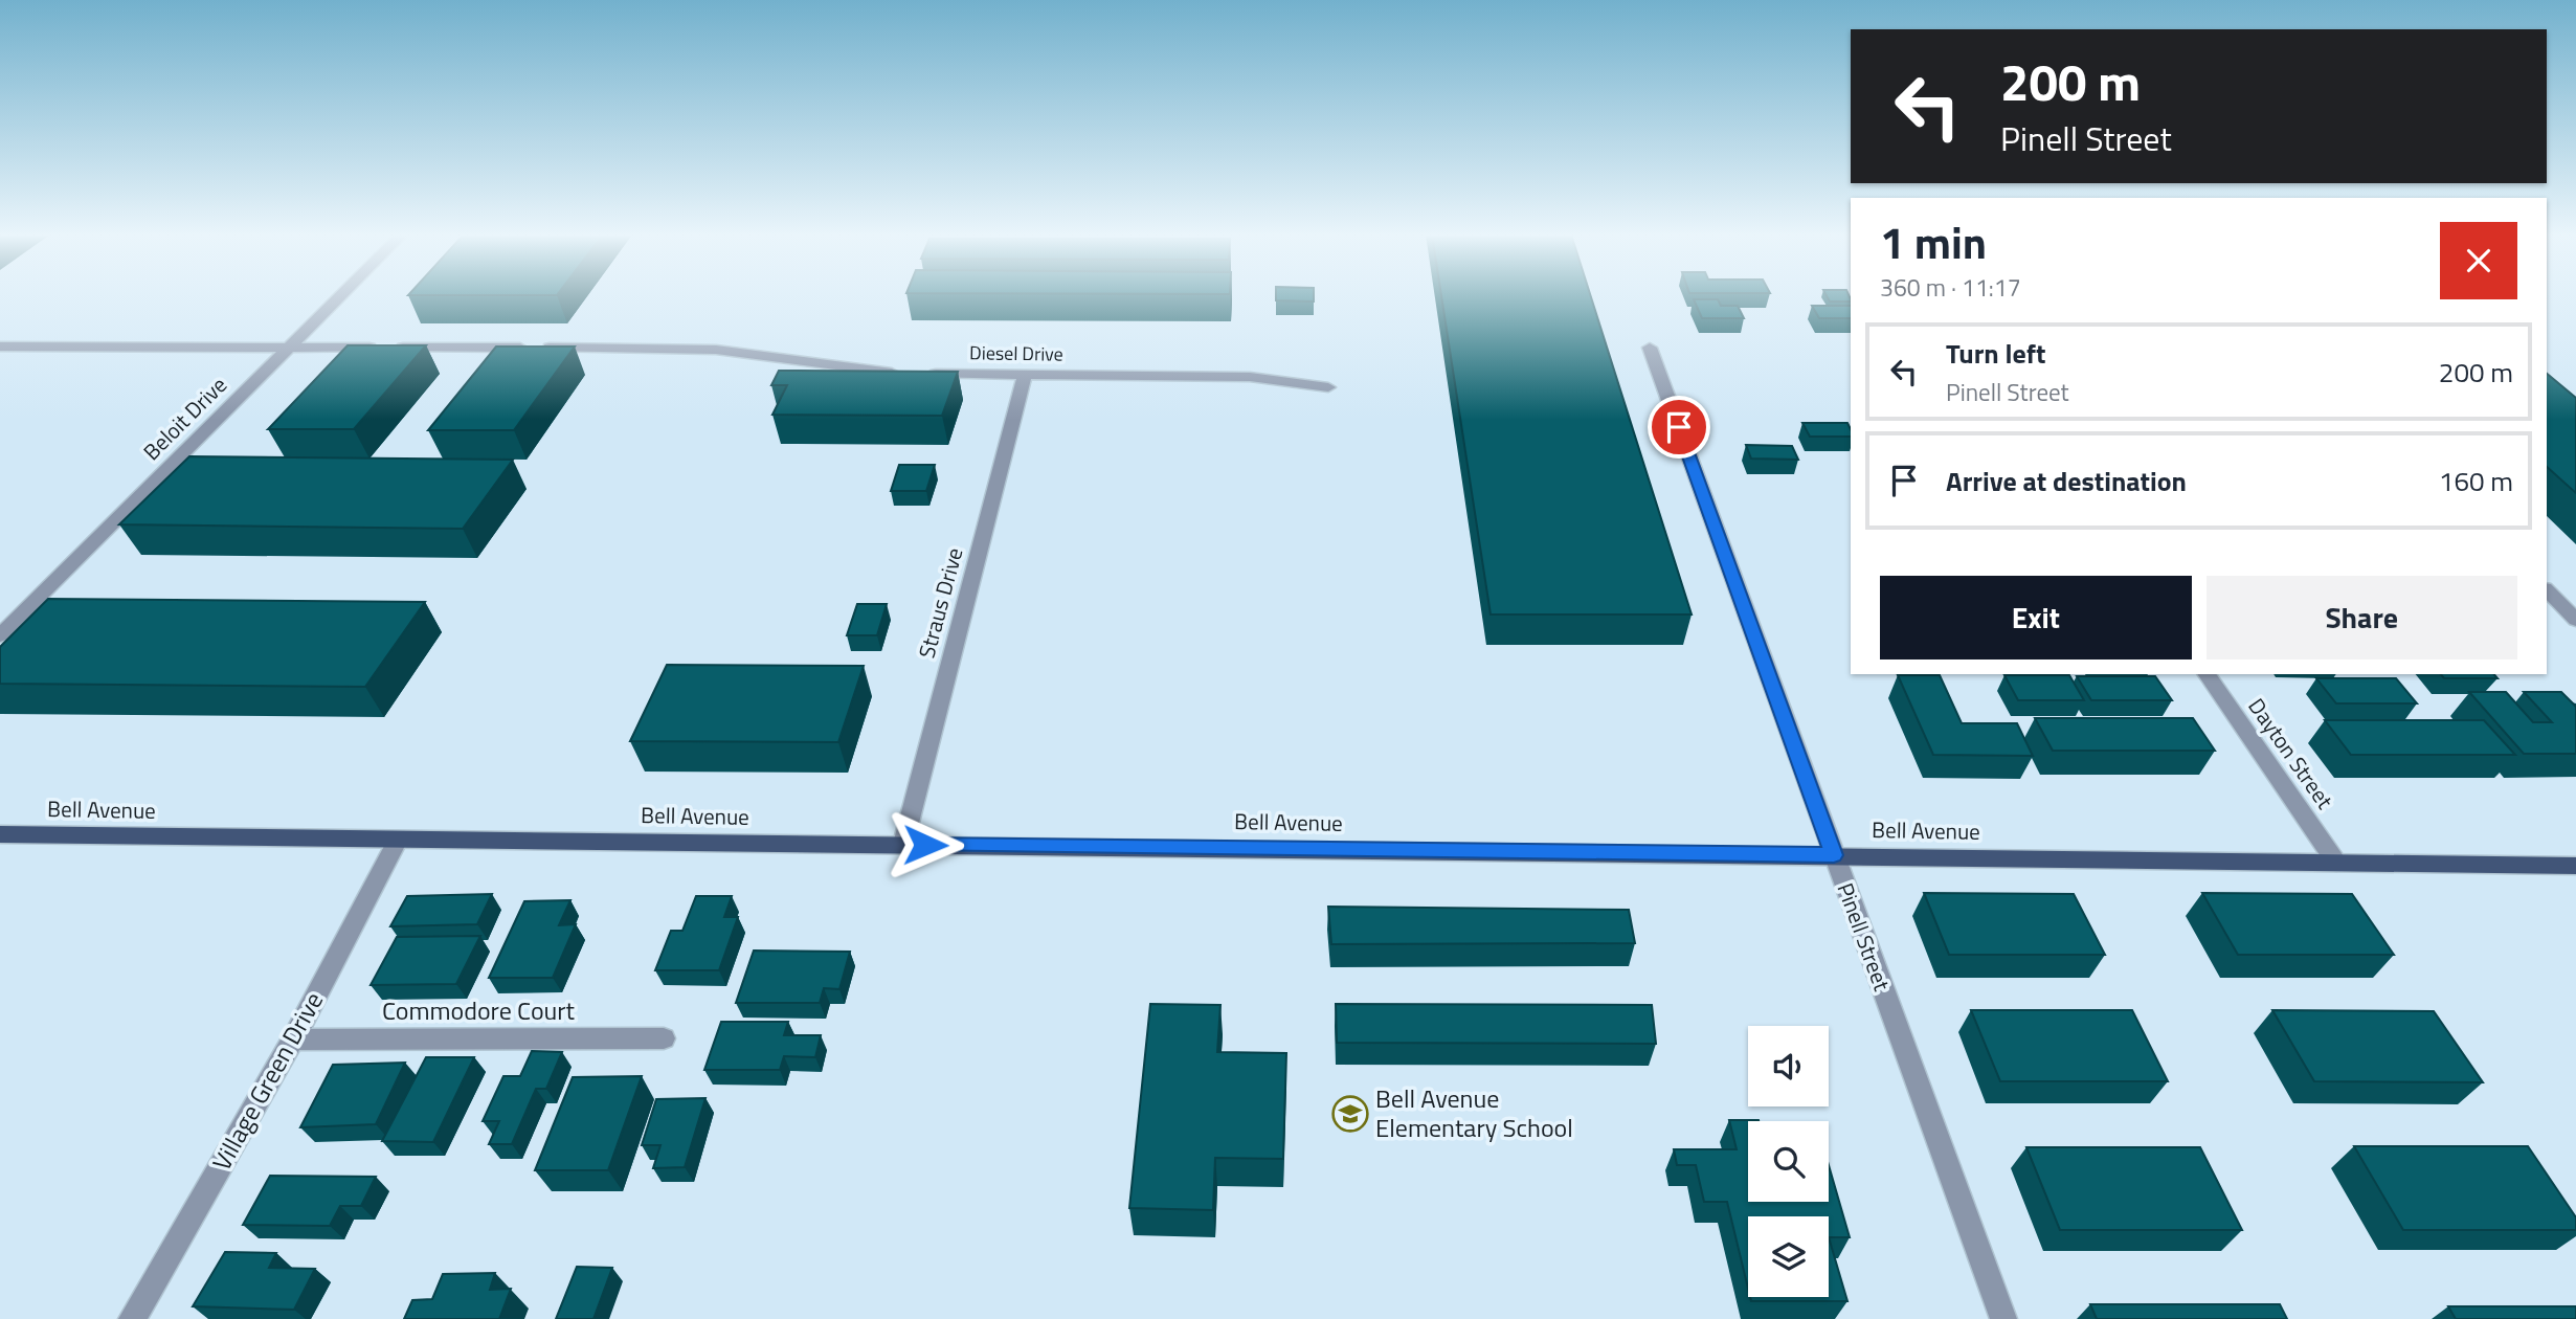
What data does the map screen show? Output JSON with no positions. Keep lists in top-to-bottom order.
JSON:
{
  "streets": {
    "main road": ["Bell Avenue"],
    "street": [
      "Diesel Drive",
      "Beloit Drive",
      "Straus Drive",
      "Dayton Street",
      "Pinell Street",
      "Commodore Court",
      "Village Green Drive"
    ]
  },
  "crossings": [
    ["Diesel Drive", "Beloit Drive"],
    ["Diesel Drive", "Straus Drive"],
    ["Straus Drive", "Bell Avenue"],
    ["Dayton Street", "Bell Avenue"],
    ["Bell Avenue", "Pinell Street"],
    ["Bell Avenue", "Village Green Drive"],
    ["Commodore Court", "Village Green Drive"]
  ],
  "places": {
    "school or university": ["Bell Avenue Elementary School"]
  },
  "page": {
    "turn": ["200 m", "Pinell Street"],
    "heading": ["1 min", "360 m · 11:17"],
    "list": [
      {
        "name": "Turn left",
        "note": "Pinell Street",
        "value": "200 m"
      },
      {
        "name": "Arrive at destination",
        "value": "160 m"
      }
    ],
    "buttons": ["Exit", "Share"]
  }
}
